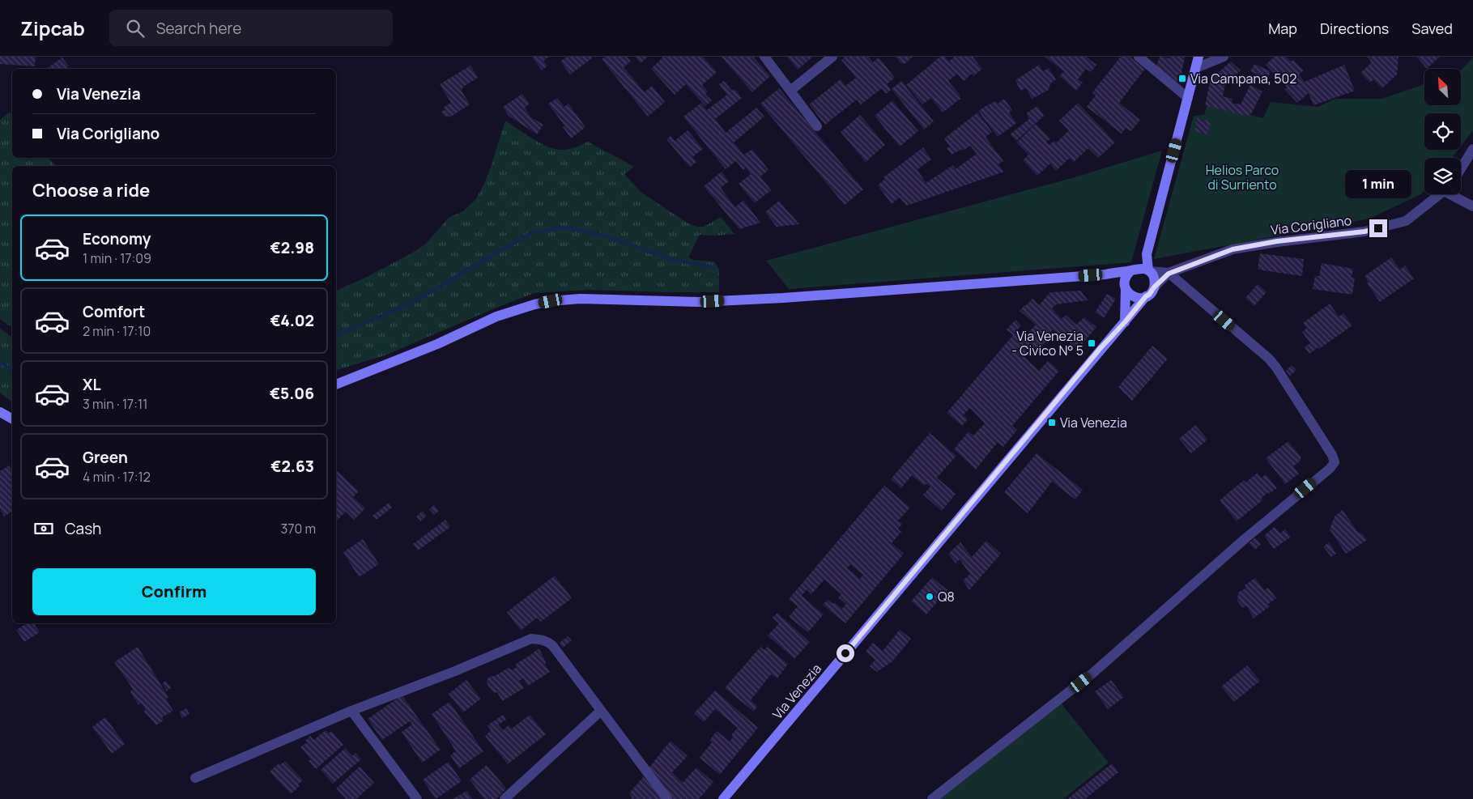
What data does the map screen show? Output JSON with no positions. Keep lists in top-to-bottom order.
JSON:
{
  "streets": {
    "main road": ["Via Venezia"],
    "street": ["Via Corigliano"]
  },
  "parks": ["Helios Parco di Surriento"],
  "places": {
    "transit": ["Via Campana, 502", "Via Venezia - Civico N° 5", "Via Venezia"],
    "other": ["Q8"]
  },
  "north": "top left",
  "page": {
    "header": "Zipcab",
    "search": "Search here",
    "nav": ["Map", "Directions", "Saved"],
    "banner": ["Via Venezia", "Via Corigliano"],
    "heading": "Choose a ride",
    "bubble": "1 min",
    "list": [
      {
        "name": "Economy",
        "note": "1 min · 17:09",
        "value": "€2.98"
      },
      {
        "name": "Comfort",
        "note": "2 min · 17:10",
        "value": "€4.02"
      },
      {
        "name": "XL",
        "note": "3 min · 17:11",
        "value": "€5.06"
      },
      {
        "name": "Green",
        "note": "4 min · 17:12",
        "value": "€2.63"
      }
    ],
    "pay": ["Cash", "370 m"],
    "buttons": "Confirm"
  }
}
